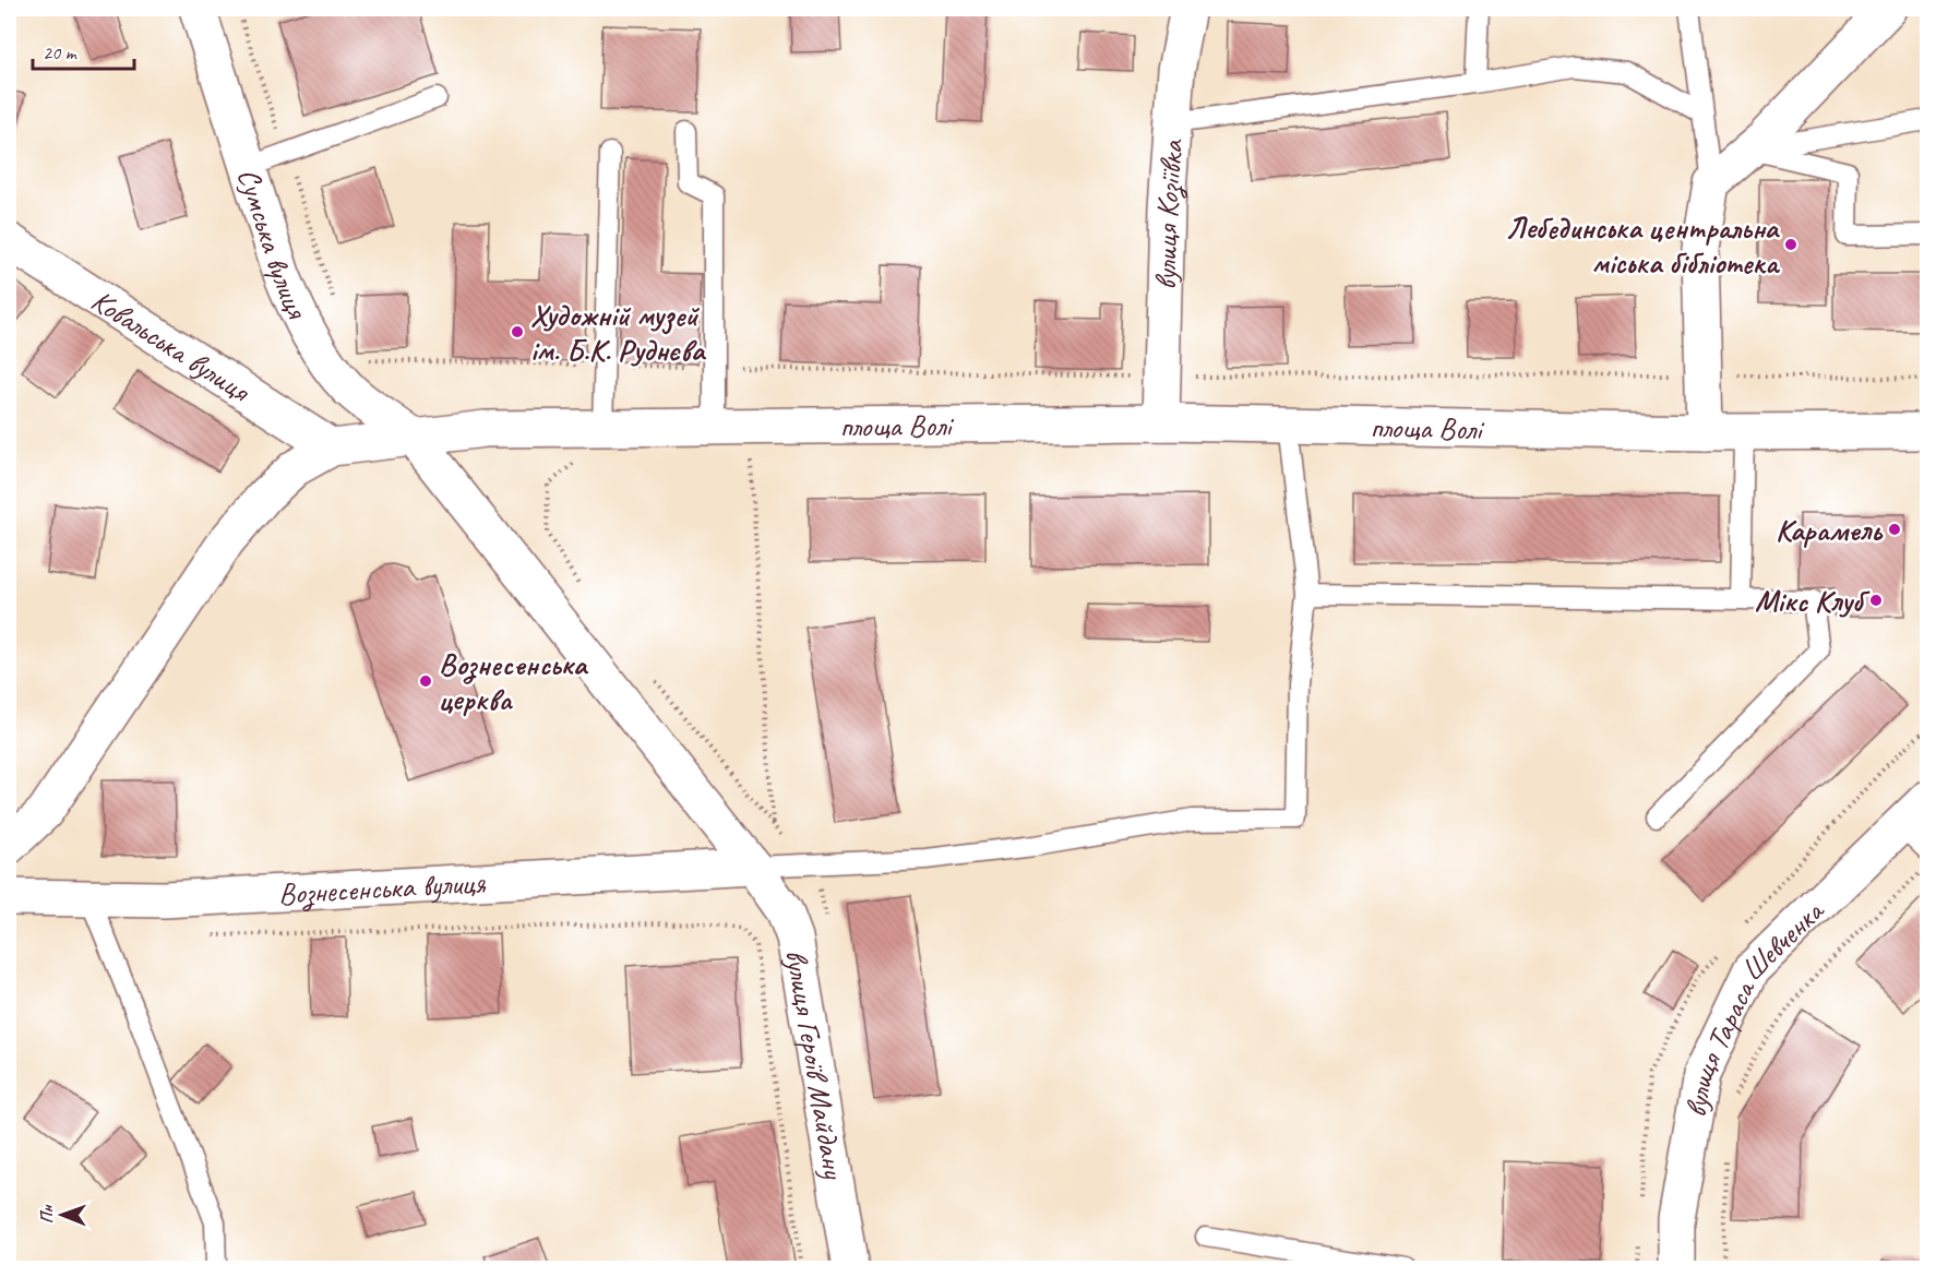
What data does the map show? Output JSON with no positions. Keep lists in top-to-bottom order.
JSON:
{
  "streets": {
    "main road": [
      "вулиця Козіївка",
      "Сумська вулиця",
      "Ковальська вулиця",
      "площа Волі",
      "Вознесенська вулиця",
      "вулиця Тараса Шевченка",
      "вулиця Героїв Майдану"
    ]
  },
  "crossings": [
    ["вулиця Козіївка", "площа Волі"],
    ["Сумська вулиця", "площа Волі"],
    ["Ковальська вулиця", "площа Волі"],
    ["Вознесенська вулиця", "вулиця Героїв Майдану"]
  ],
  "places": [
    "Лебединська центральна міська бібліотека",
    "Художній музей ім. Б.К. Руднєва",
    "Карамель",
    "Мікс Клуб",
    "Вознесенська церква"
  ],
  "scale_bar": "20 m",
  "north": "left"
}
